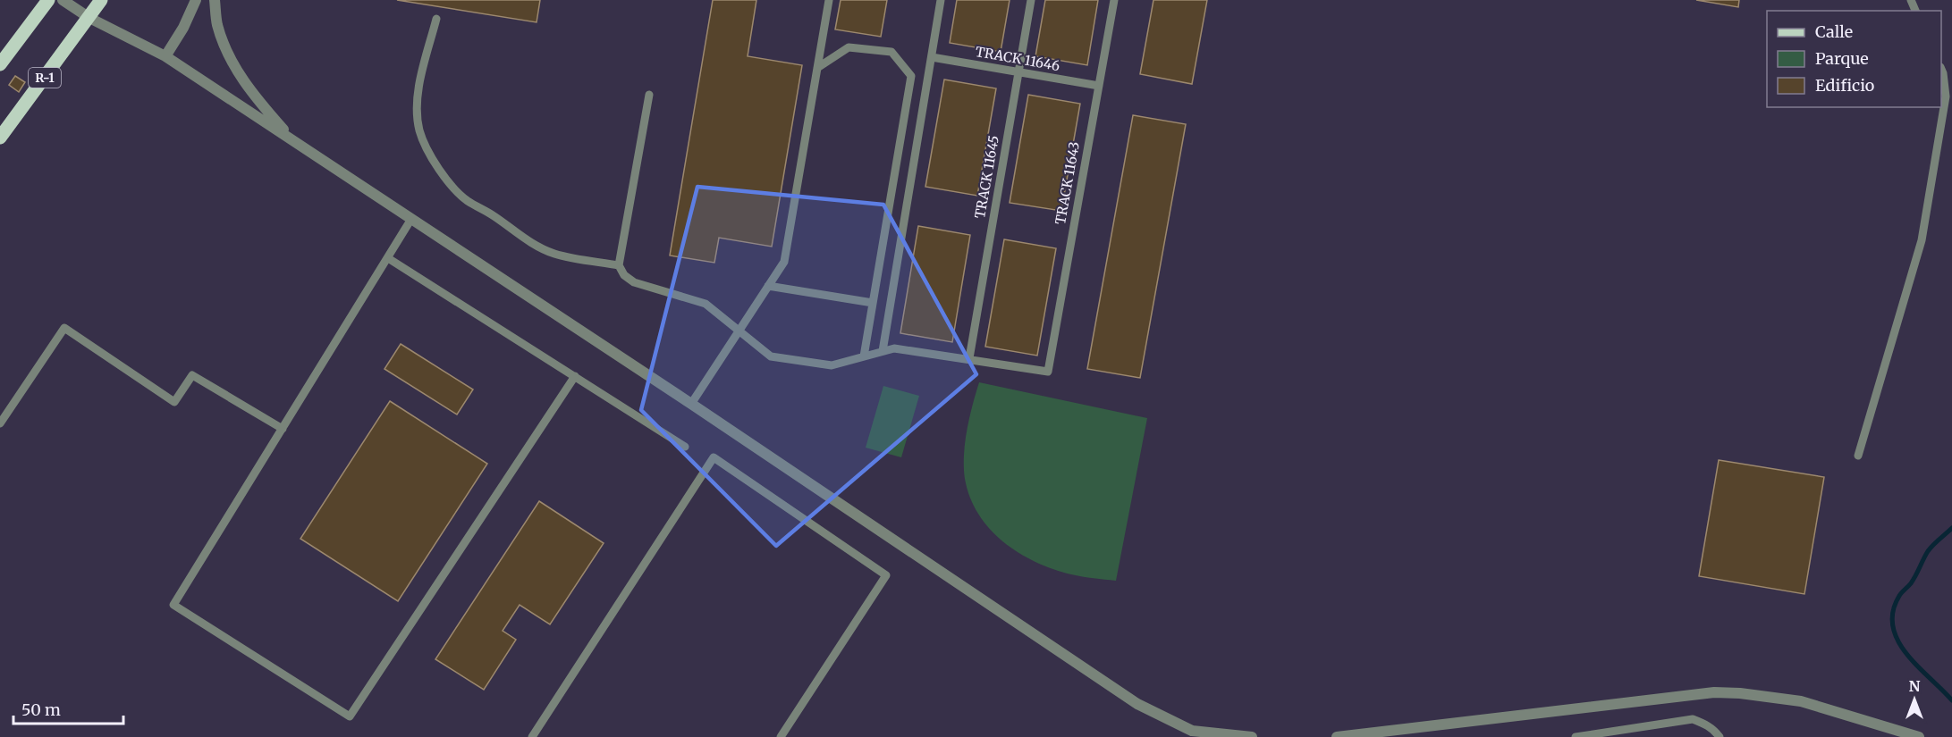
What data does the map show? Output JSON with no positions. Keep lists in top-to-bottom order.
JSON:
{
  "streets": {
    "main road": ["R-1"],
    "lane": ["TRACK 11646", "TRACK 11645", "TRACK 11643"]
  },
  "crossings": [
    ["TRACK 11646", "TRACK 11645"],
    ["TRACK 11646", "TRACK 11643"],
    ["TRACK 11645", "TRACK 11643"]
  ],
  "legend": ["Calle", "Parque", "Edificio"],
  "scale_bar": "50 m",
  "north": "top"
}
